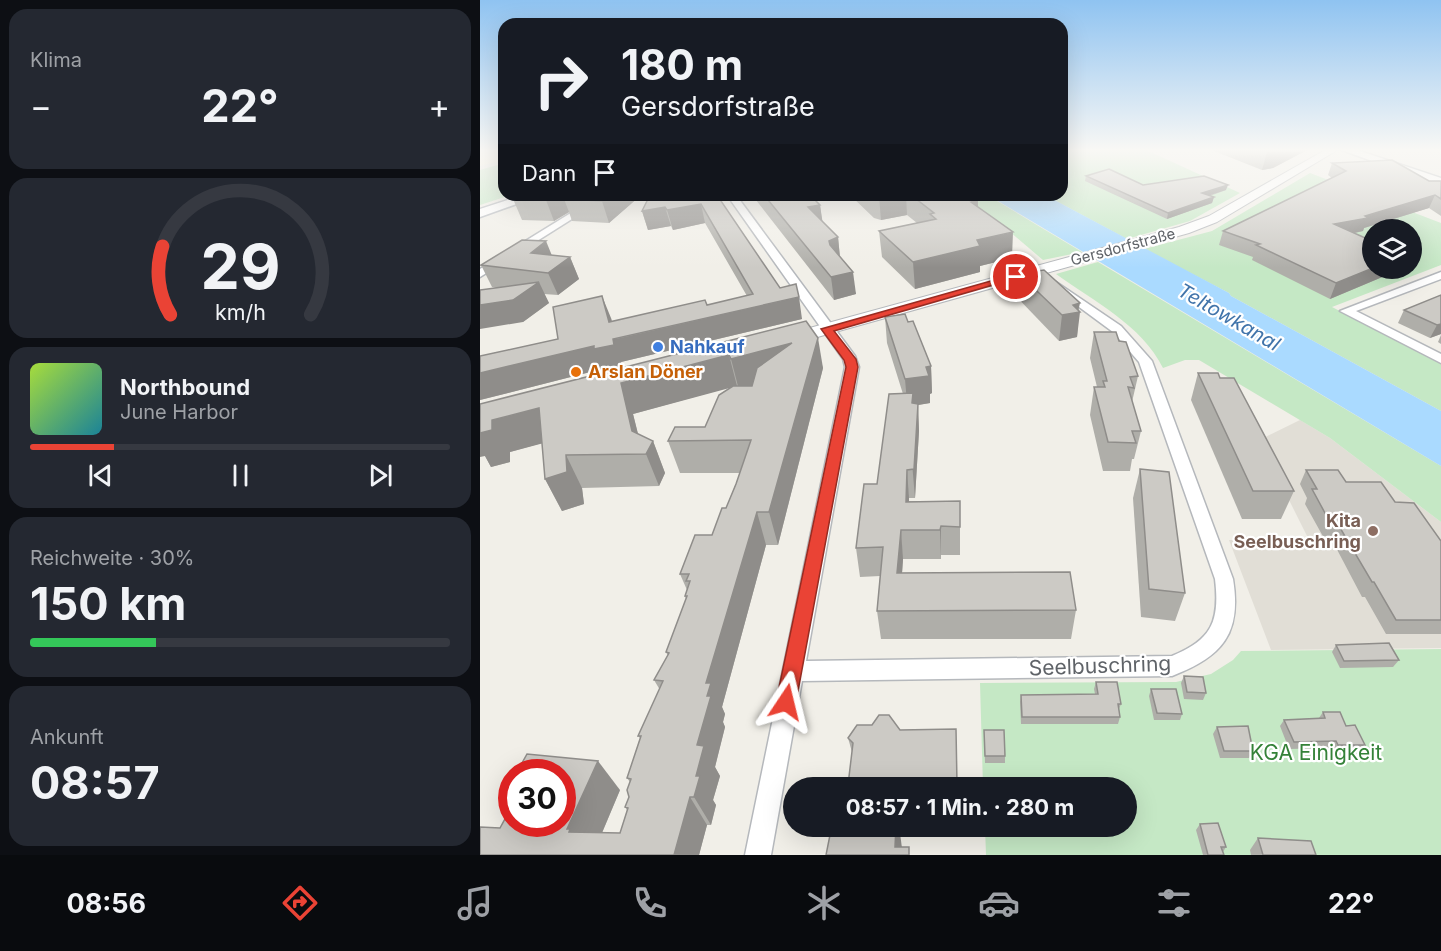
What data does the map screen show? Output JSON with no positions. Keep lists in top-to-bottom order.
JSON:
{
  "streets": {
    "street": ["Gersdorfstraße", "Seelbuschring"]
  },
  "crossings": [
    ["Gersdorfstraße", "Seelbuschring"]
  ],
  "water": ["Teltowkanal"],
  "parks": ["KGA Einigkeit"],
  "places": ["Nahkauf", "Arslan Döner", "Kita Seelbuschring"],
  "page": {
    "tile": [
      "Klima",
      ["Reichweite · 30%", "150 km"],
      ["Ankunft", "08:57"]
    ],
    "turn": ["180 m", "Gersdorfstraße"],
    "heat": ["−", "22°", "+"],
    "then": "Dann",
    "song": ["Northbound", "June Harbor"],
    "limit": "30",
    "trip": "08:57 · 1 Min. · 280 m",
    "tabs": ["08:56", "22°"],
    "gauge": ["29", "km/h"]
  }
}
